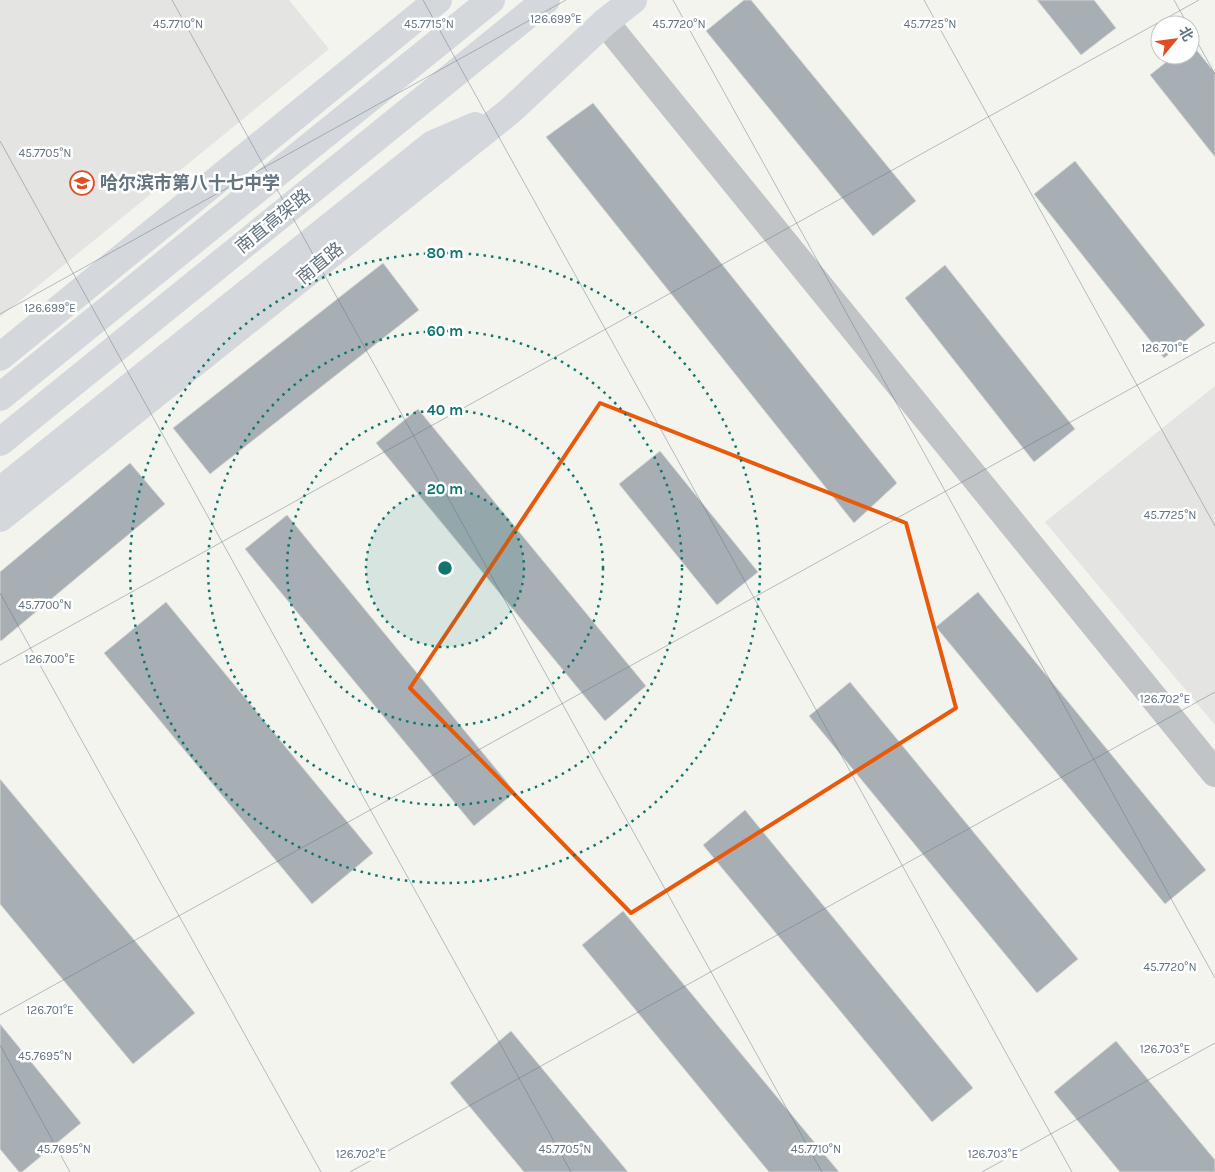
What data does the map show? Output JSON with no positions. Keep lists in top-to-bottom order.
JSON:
{
  "streets": {
    "highway": ["南直高架路", "南直路"]
  },
  "places": {
    "school or university": ["哈尔滨市第八十七中学"]
  },
  "north": "top right",
  "coordinates": [
    "126.699°E",
    "45.7710°N",
    "45.7715°N",
    "45.7720°N",
    "45.7725°N",
    "45.7705°N",
    "126.701°E",
    "45.7700°N",
    "126.700°E",
    "126.702°E",
    "126.703°E",
    "45.7695°N"
  ],
  "rings": [
    "80 m",
    "60 m",
    "40 m",
    "20 m"
  ]
}
